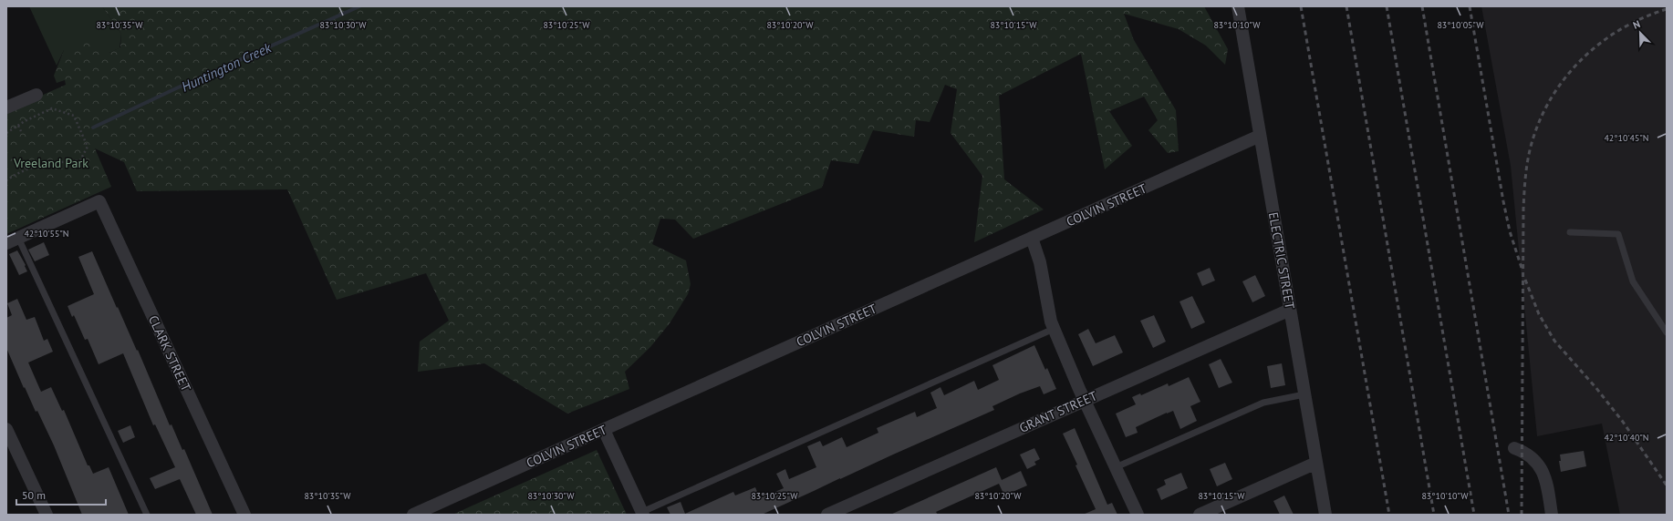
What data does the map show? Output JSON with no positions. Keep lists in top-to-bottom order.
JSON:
{
  "streets": {
    "street": [
      "COLVIN STREET",
      "ELECTRIC STREET",
      "CLARK STREET",
      "GRANT STREET"
    ]
  },
  "crossings": [
    ["COLVIN STREET", "ELECTRIC STREET"],
    ["ELECTRIC STREET", "GRANT STREET"]
  ],
  "water": ["Huntington Creek"],
  "parks": ["Vreeland Park"],
  "scale_bar": "50 m",
  "north": "top left",
  "coordinates": [
    "83°10'35\"W",
    "83°10'30\"W",
    "83°10'25\"W",
    "83°10'20\"W",
    "83°10'15\"W",
    "83°10'10\"W",
    "83°10'05\"W",
    "42°10'45\"N",
    "42°10'55\"N",
    "42°10'40\"N"
  ]
}
